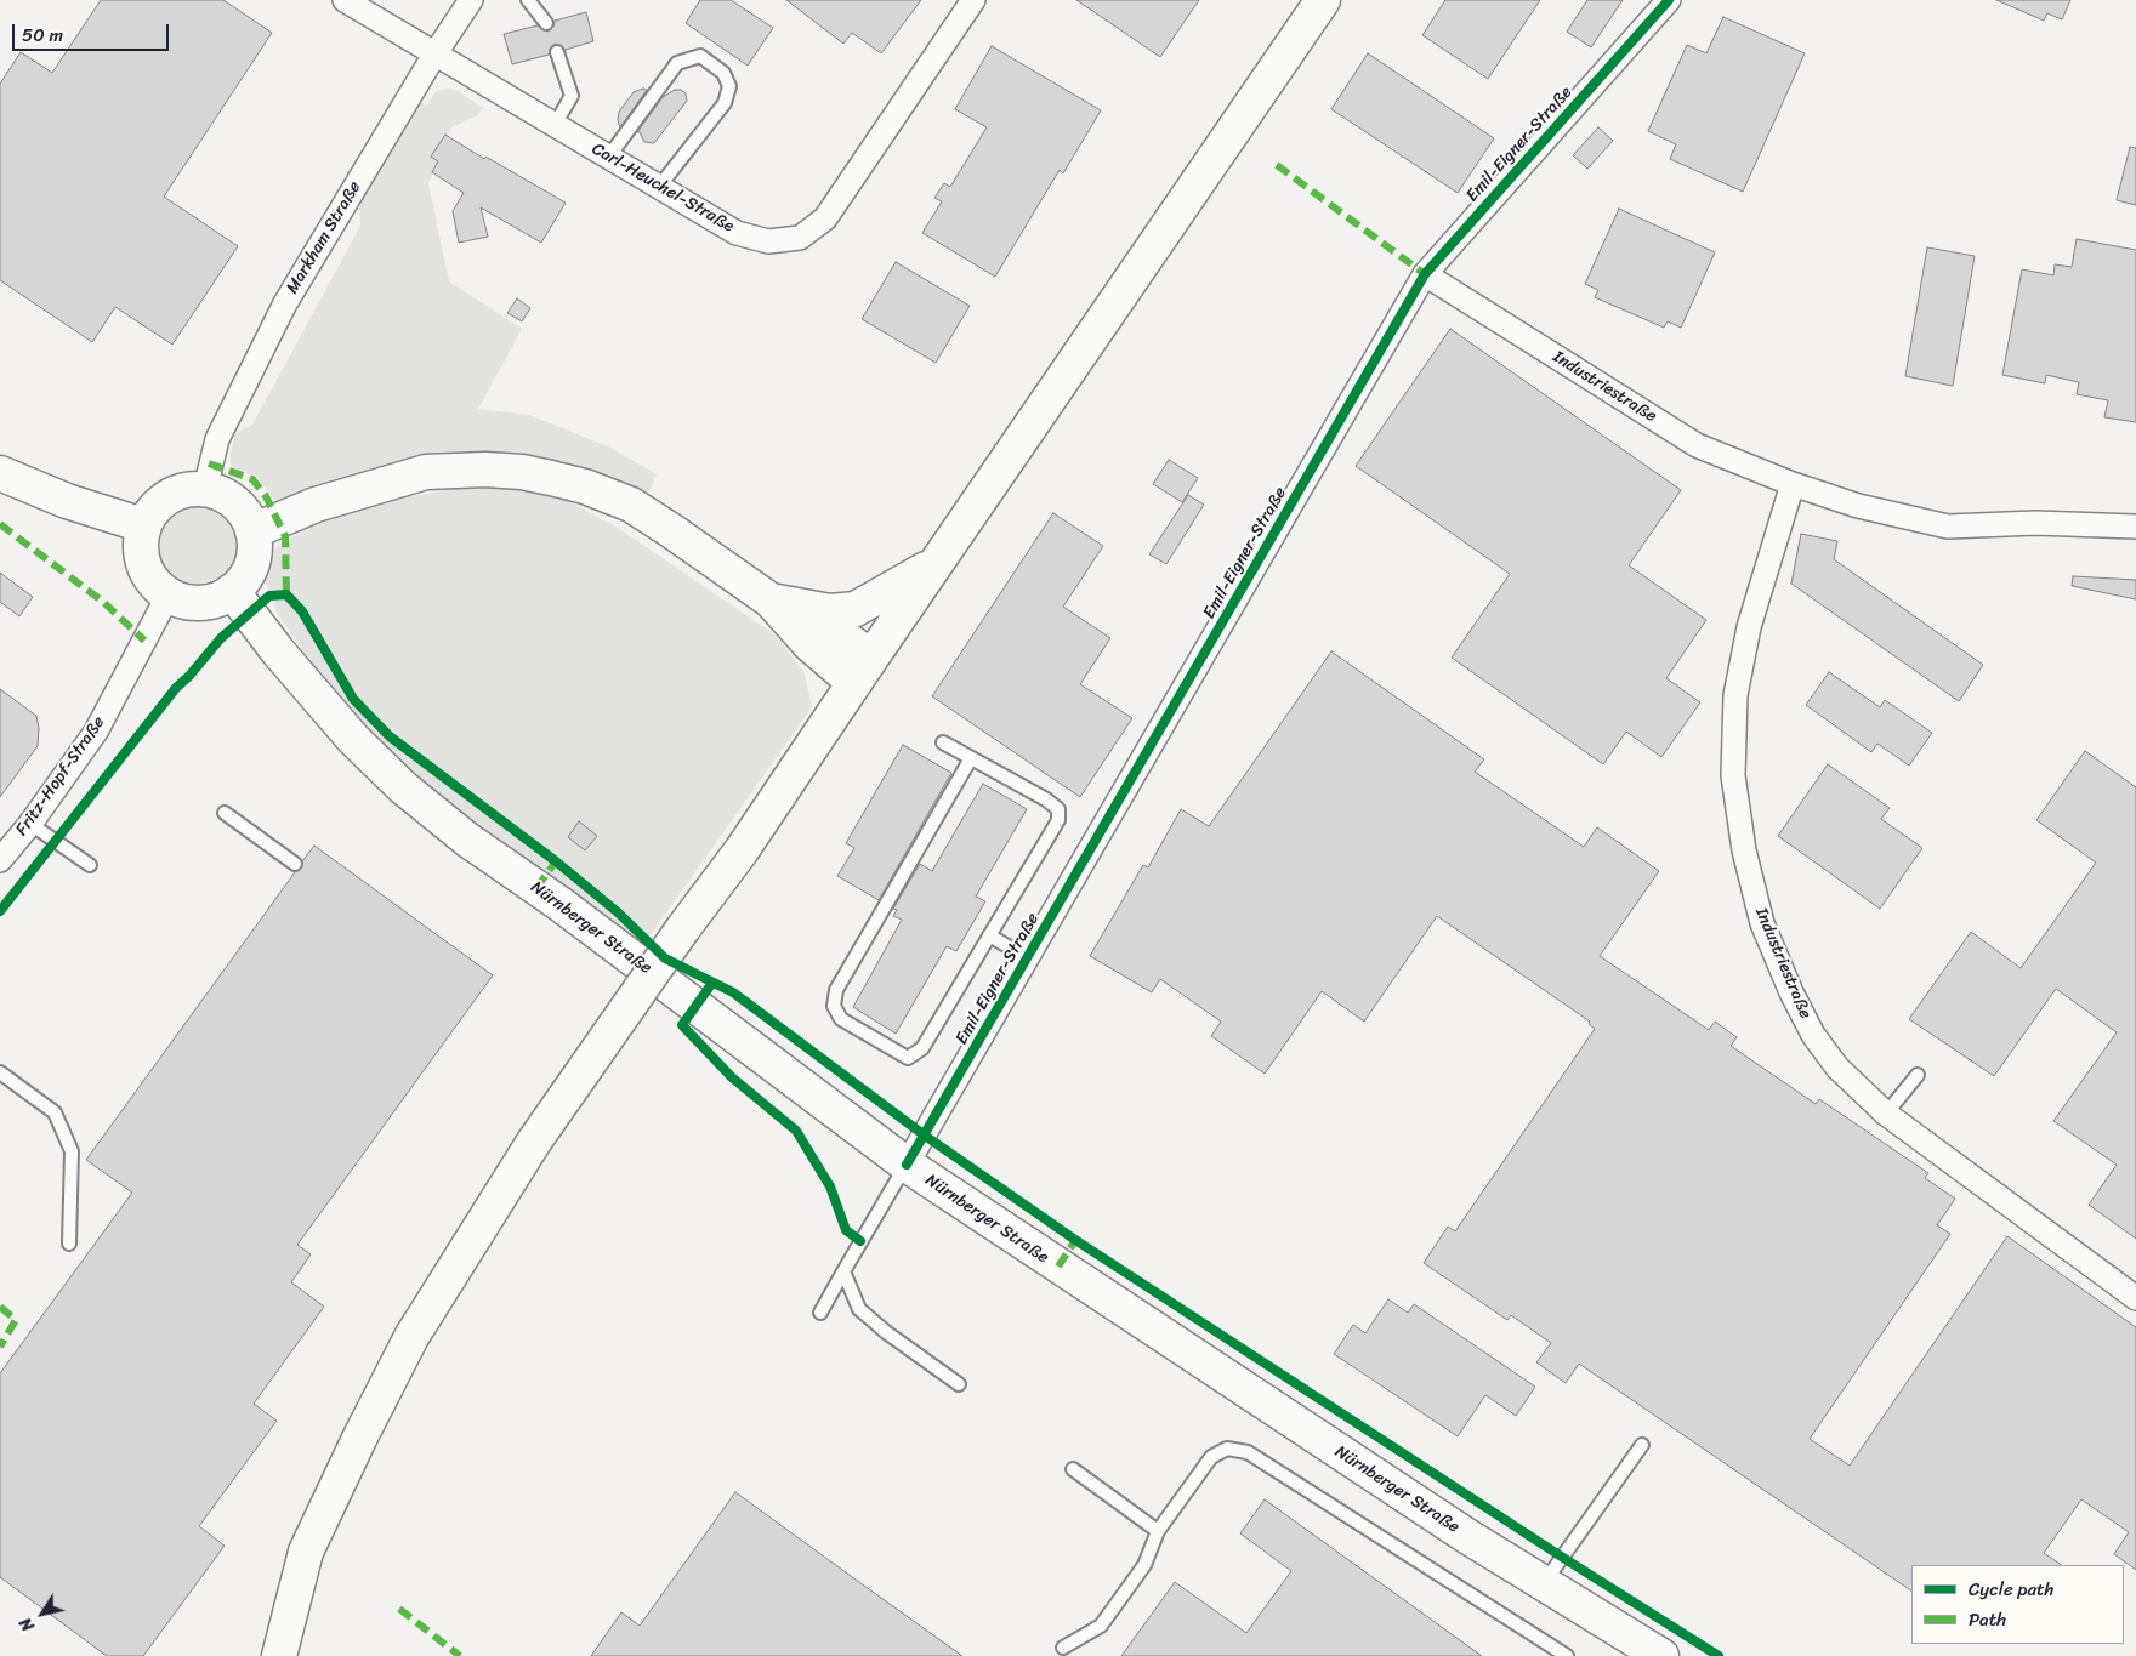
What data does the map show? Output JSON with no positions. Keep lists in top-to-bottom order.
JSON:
{
  "streets": {
    "main road": ["Nürnberger Straße"],
    "street": [
      "Emil-Eigner-Straße",
      "Carl-Heuchel-Straße",
      "Markham Straße",
      "Industriestraße",
      "Fritz-Hopf-Straße"
    ]
  },
  "crossings": [
    ["Emil-Eigner-Straße", "Industriestraße"],
    ["Emil-Eigner-Straße", "Nürnberger Straße"],
    ["Carl-Heuchel-Straße", "Markham Straße"],
    ["Markham Straße", "Fritz-Hopf-Straße"],
    ["Markham Straße", "Nürnberger Straße"],
    ["Fritz-Hopf-Straße", "Nürnberger Straße"]
  ],
  "legend": ["Cycle path", "Path"],
  "scale_bar": "50 m",
  "north": "bottom left"
}
